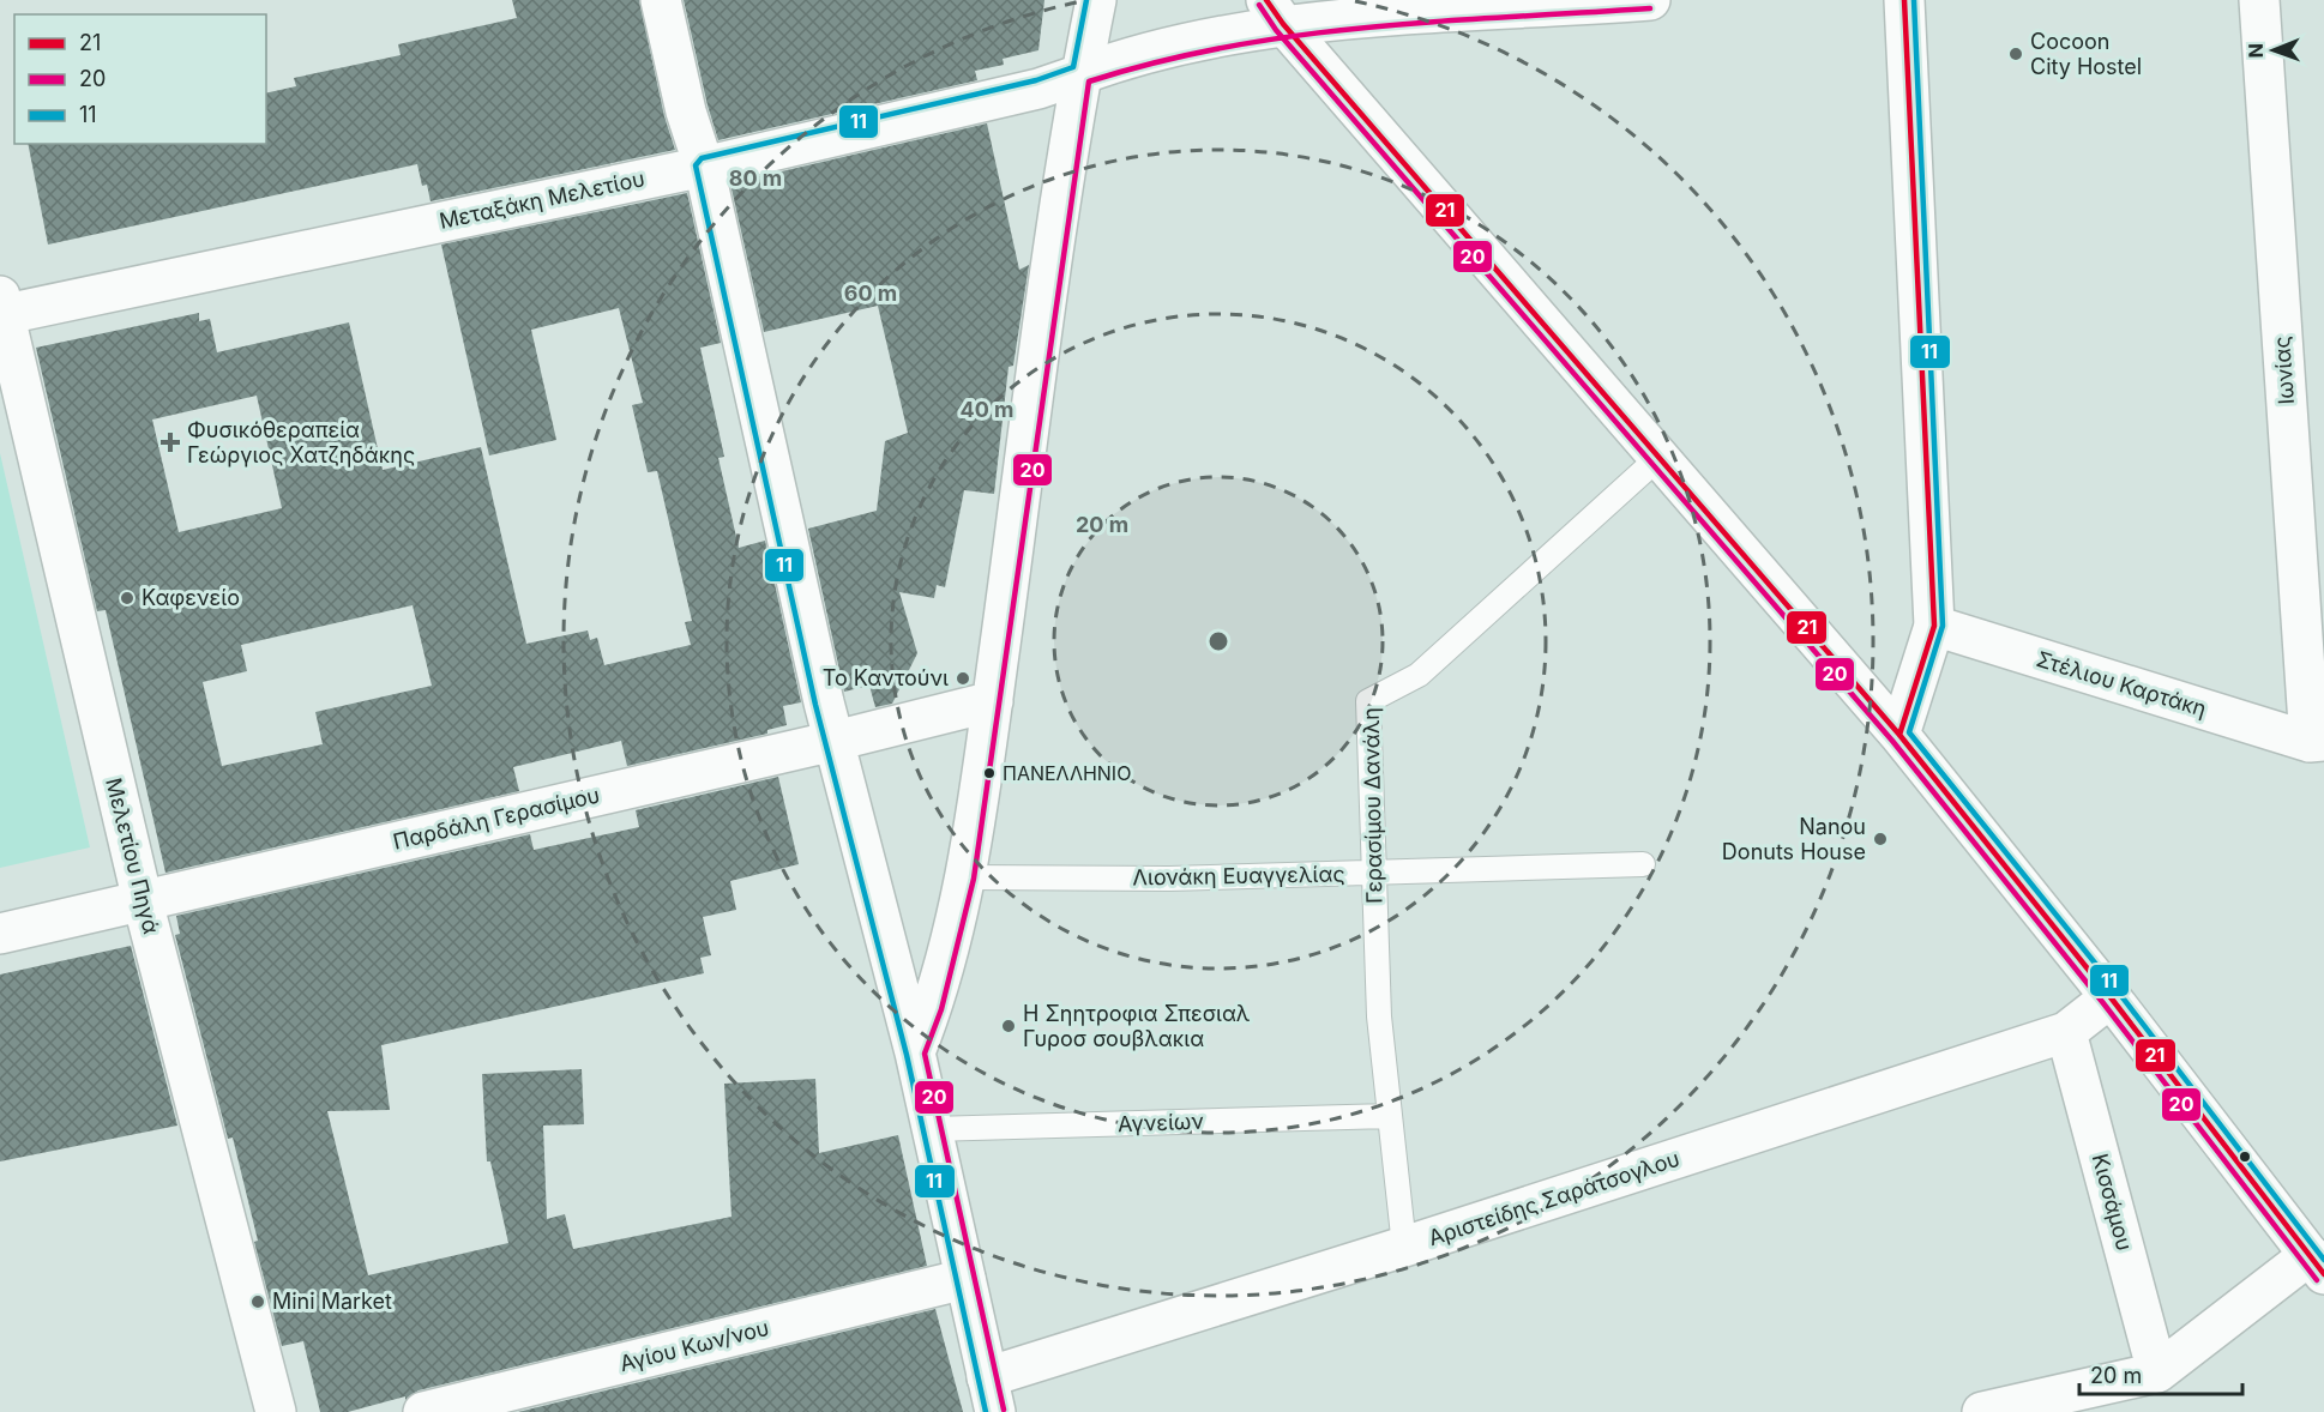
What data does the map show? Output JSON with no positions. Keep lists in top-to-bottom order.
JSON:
{
  "streets": {
    "street": [
      "Μεταξάκη Μελετίου",
      "Ιωνίας",
      "Στέλιου Καρτάκη",
      "Παρδάλη Γερασίμου",
      "Μελετίου Πηγά",
      "Αριστείδης Σαράτσογλου",
      "Κισσάμου",
      "Αγίου Κων/νου"
    ],
    "lane": ["Γερασίμου Δανάλη", "Λιονάκη Ευαγγελίας", "Αγνείων"]
  },
  "crossings": [
    ["Μεταξάκη Μελετίου", "Μελετίου Πηγά"],
    ["Ιωνίας", "Στέλιου Καρτάκη"],
    ["Γερασίμου Δανάλη", "Λιονάκη Ευαγγελίας"],
    ["Γερασίμου Δανάλη", "Αγνείων"],
    ["Γερασίμου Δανάλη", "Αριστείδης Σαράτσογλου"],
    ["Παρδάλη Γερασίμου", "Μελετίου Πηγά"],
    ["Αριστείδης Σαράτσογλου", "Κισσάμου"]
  ],
  "places": {
    "other": [
      "Cocoon City Hostel",
      "Καφενείο",
      "Το Καντούνι",
      "ΠΑΝΕΛΛΗΝΙΟ",
      "Nanou Donuts House",
      "Η Σηητροφια Σπεσιαλ Γυροσ σουβλακια",
      "Mini Market"
    ],
    "health": ["Φυσικόθεραπεία Γεώργιος Χατζηδάκης"]
  },
  "lines": ["transit line 21", "transit line 11", "transit line 20"],
  "legend": ["21", "20", "11"],
  "scale_bar": "20 m",
  "north": "left",
  "rings": [
    "80 m",
    "60 m",
    "40 m",
    "20 m"
  ]
}
